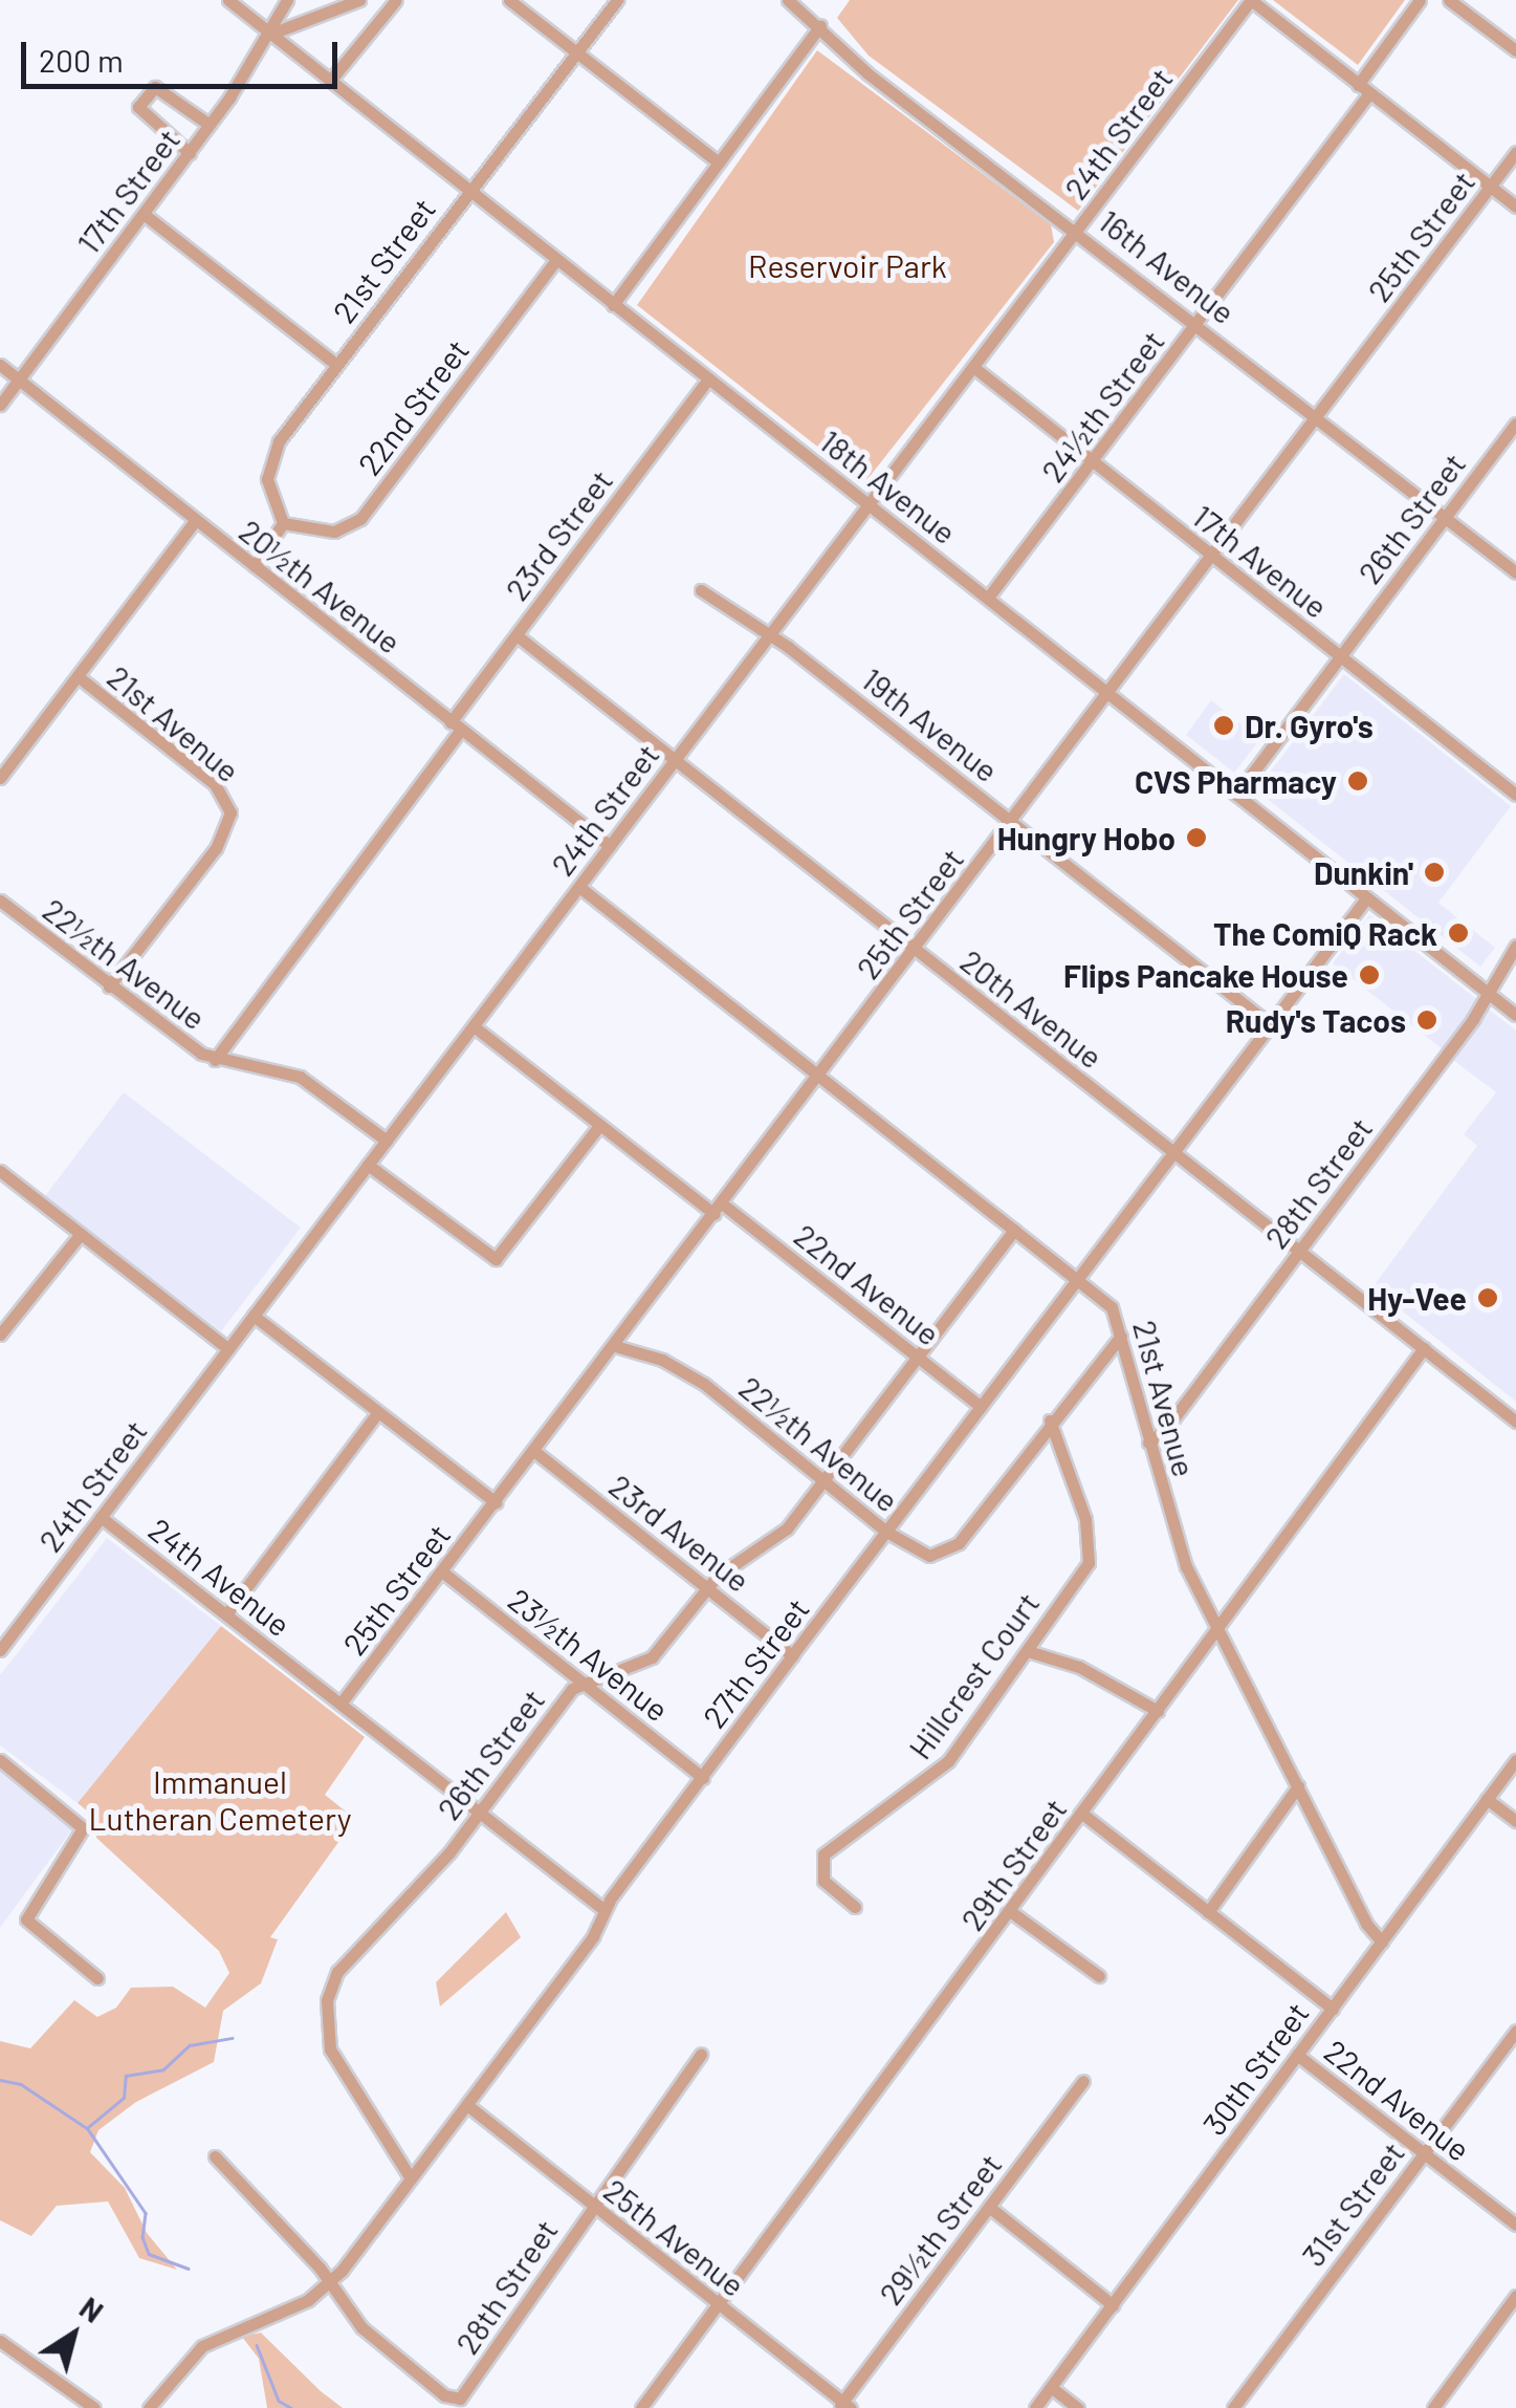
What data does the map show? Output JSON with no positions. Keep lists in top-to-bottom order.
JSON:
{
  "streets": {
    "street": [
      "24th Street",
      "17th Street",
      "25th Street",
      "21st Street",
      "16th Avenue",
      "24½th Street",
      "22nd Street",
      "18th Avenue",
      "26th Street",
      "23rd Street",
      "17th Avenue",
      "20½th Avenue",
      "21st Avenue",
      "19th Avenue",
      "22½th Avenue",
      "20th Avenue",
      "28th Street",
      "22nd Avenue",
      "23rd Avenue",
      "24th Avenue",
      "23½th Avenue",
      "27th Street",
      "Hillcrest Court",
      "29th Street",
      "30th Street",
      "31st Street",
      "29½th Street",
      "25th Avenue"
    ]
  },
  "crossings": [
    ["24th Street", "16th Avenue"],
    ["24th Street", "18th Avenue"],
    ["24th Street", "17th Avenue"],
    ["24th Street", "20½th Avenue"],
    ["24th Street", "21st Avenue"],
    ["24th Street", "19th Avenue"],
    ["24th Street", "22½th Avenue"],
    ["24th Street", "20th Avenue"],
    ["24th Street", "22nd Avenue"],
    ["24th Street", "24th Avenue"],
    ["17th Street", "18th Avenue"],
    ["17th Street", "20½th Avenue"],
    ["25th Street", "16th Avenue"],
    ["25th Street", "18th Avenue"],
    ["25th Street", "17th Avenue"],
    ["25th Street", "21st Avenue"],
    ["25th Street", "19th Avenue"],
    ["25th Street", "22½th Avenue"],
    ["25th Street", "20th Avenue"],
    ["25th Street", "22nd Avenue"],
    ["25th Street", "23rd Avenue"],
    ["25th Street", "24th Avenue"],
    ["25th Street", "23½th Avenue"],
    ["21st Street", "22nd Street"],
    ["21st Street", "18th Avenue"],
    ["16th Avenue", "24½th Street"],
    ["16th Avenue", "26th Street"],
    ["24½th Street", "18th Avenue"],
    ["24½th Street", "17th Avenue"],
    ["22nd Street", "18th Avenue"],
    ["18th Avenue", "26th Street"],
    ["18th Avenue", "23rd Street"],
    ["18th Avenue", "28th Street"],
    ["18th Avenue", "27th Street"],
    ["26th Street", "17th Avenue"],
    ["26th Street", "21st Avenue"],
    ["26th Street", "22½th Avenue"],
    ["26th Street", "22nd Avenue"],
    ["26th Street", "23rd Avenue"],
    ["26th Street", "24th Avenue"],
    ["26th Street", "23½th Avenue"],
    ["26th Street", "27th Street"],
    ["23rd Street", "20½th Avenue"],
    ["23rd Street", "22½th Avenue"],
    ["23rd Street", "20th Avenue"],
    ["21st Avenue", "22½th Avenue"],
    ["21st Avenue", "28th Street"],
    ["21st Avenue", "27th Street"],
    ["21st Avenue", "29th Street"],
    ["21st Avenue", "30th Street"],
    ["19th Avenue", "27th Street"],
    ["22½th Avenue", "27th Street"],
    ["22½th Avenue", "Hillcrest Court"],
    ["20th Avenue", "28th Street"],
    ["20th Avenue", "27th Street"],
    ["20th Avenue", "29th Street"],
    ["28th Street", "27th Street"],
    ["28th Street", "25th Avenue"],
    ["22nd Avenue", "27th Street"],
    ["22nd Avenue", "29th Street"],
    ["22nd Avenue", "30th Street"],
    ["22nd Avenue", "31st Street"],
    ["23rd Avenue", "27th Street"],
    ["24th Avenue", "27th Street"],
    ["23½th Avenue", "27th Street"],
    ["27th Street", "25th Avenue"],
    ["29th Street", "25th Avenue"],
    ["29½th Street", "25th Avenue"]
  ],
  "parks": ["Reservoir Park", "Immanuel Lutheran Cemetery"],
  "places": [
    "Dr. Gyro's",
    "CVS Pharmacy",
    "Hungry Hobo",
    "Dunkin'",
    "The ComiQ Rack",
    "Flips Pancake House",
    "Rudy's Tacos",
    "Hy-Vee"
  ],
  "scale_bar": "200 m",
  "north": "top right"
}
